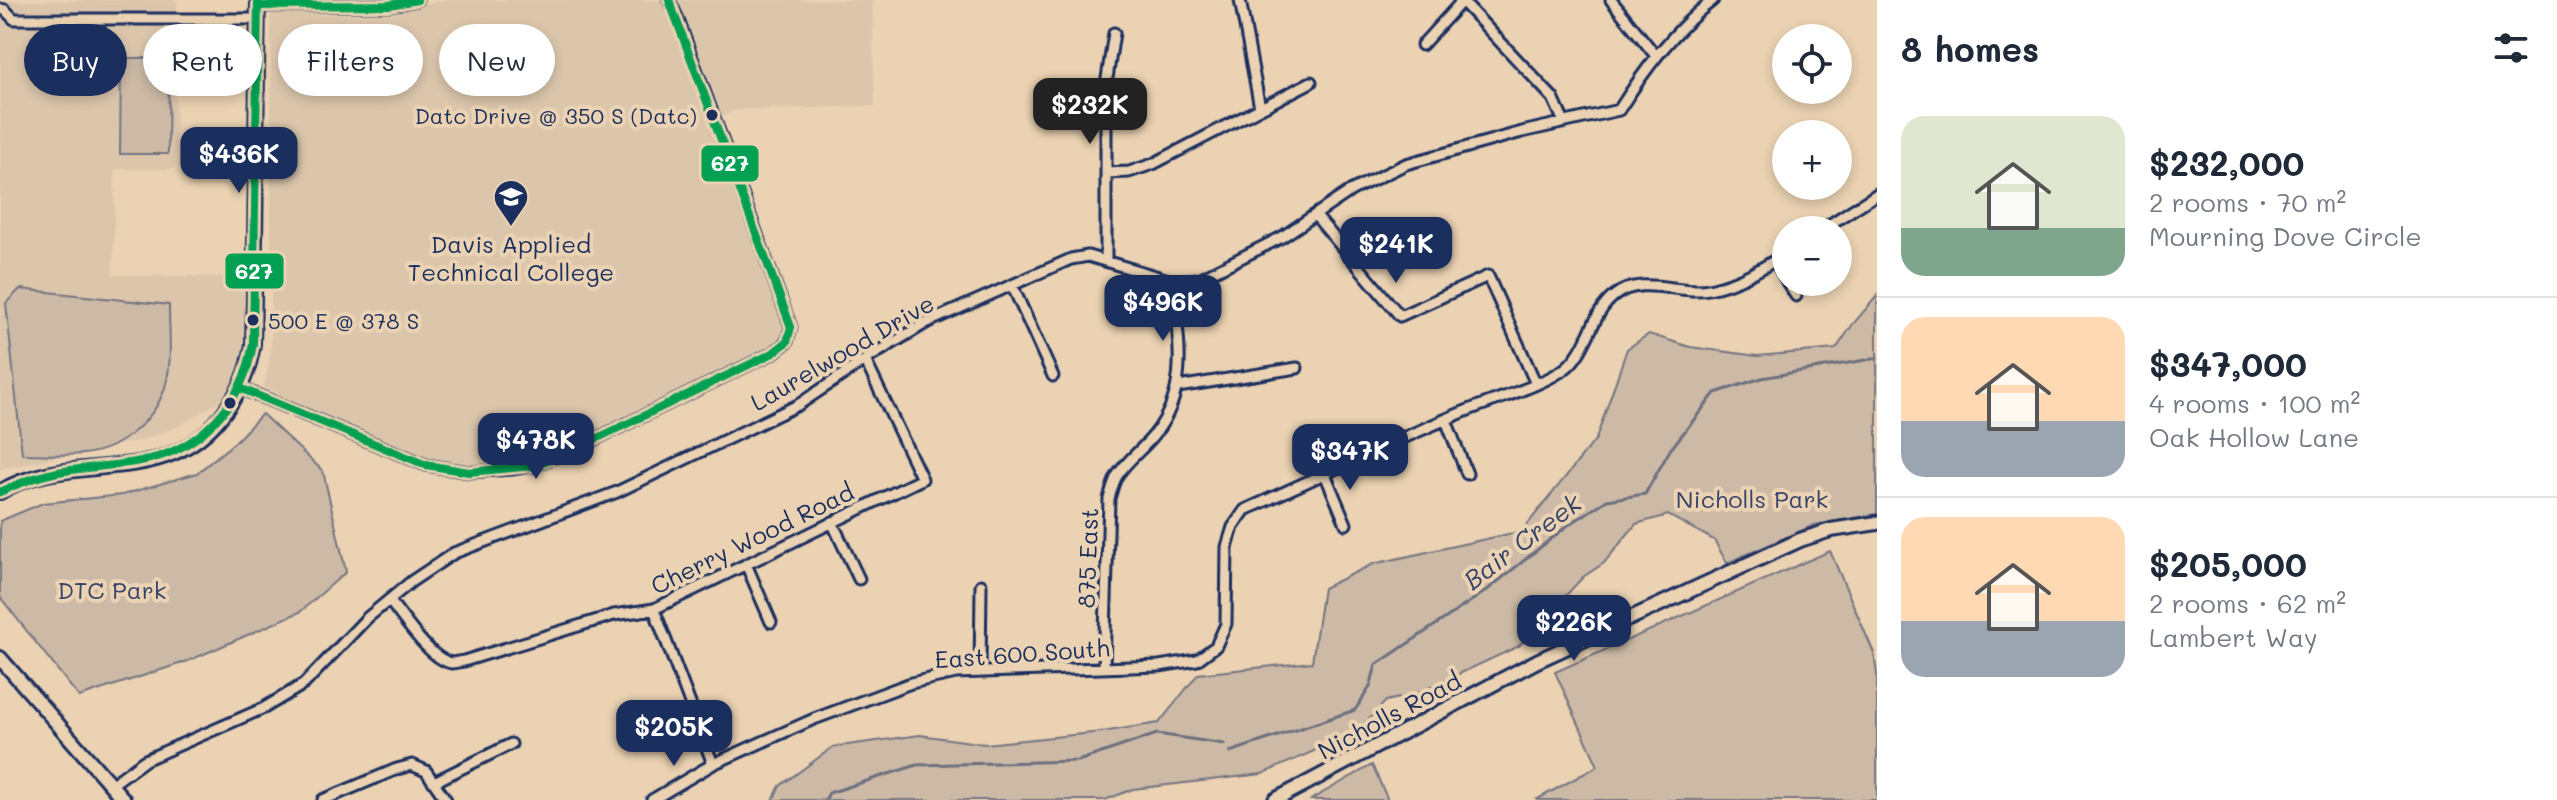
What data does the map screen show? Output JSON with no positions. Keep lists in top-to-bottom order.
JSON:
{
  "streets": {
    "street": [
      "Laurelwood Drive",
      "Cherry Wood Road",
      "875 East",
      "East 600 South",
      "Nicholls Road"
    ]
  },
  "crossings": [
    ["Laurelwood Drive", "Cherry Wood Road"],
    ["Laurelwood Drive", "875 East"],
    ["875 East", "East 600 South"]
  ],
  "water": ["Bair Creek"],
  "parks": ["Nicholls Park", "DTC Park"],
  "places": {
    "other": ["Datc Drive @ 350 S (Datc)", "500 E @ 378 S"],
    "school or university": ["Davis Applied Technical College"]
  },
  "lines": ["transit line 627"],
  "page": {
    "heading": "8 homes",
    "map_buttons": ["+", "−"],
    "chip": [
      "Buy",
      "Rent",
      "Filters",
      "New"
    ],
    "price": [
      "$232K",
      "$436K",
      "$241K",
      "$496K",
      "$478K",
      "$347K",
      "$226K",
      "$205K"
    ],
    "list": [
      {
        "name": "$232,000",
        "note": "2 rooms · 70 m² · Mourning Dove Circle"
      },
      {
        "name": "$347,000",
        "note": "4 rooms · 100 m² · Oak Hollow Lane"
      },
      {
        "name": "$205,000",
        "note": "2 rooms · 62 m² · Lambert Way"
      }
    ]
  }
}
